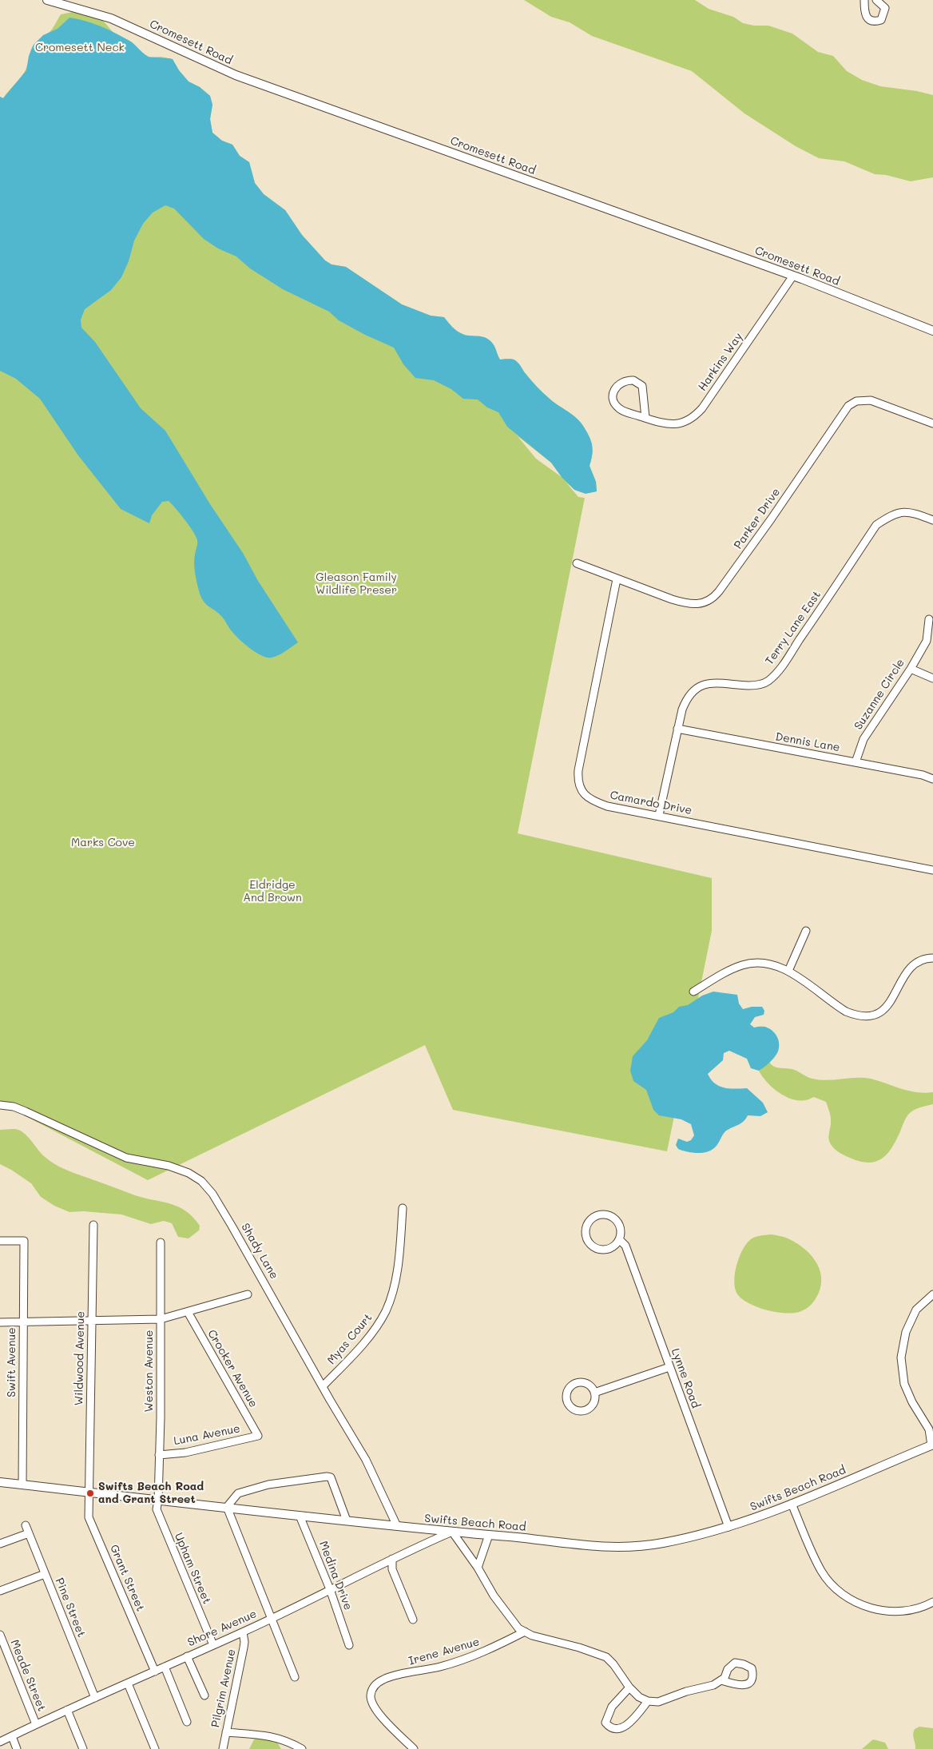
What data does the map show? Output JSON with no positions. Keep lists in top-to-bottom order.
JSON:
{
  "streets": {
    "street": [
      "Cromesett Road",
      "Harkins Way",
      "Parker Drive",
      "Terry Lane East",
      "Suzanne Circle",
      "Dennis Lane",
      "Camardo Drive",
      "Shady Lane",
      "Myas Court",
      "Wildwood Avenue",
      "Swift Avenue",
      "Crocker Avenue",
      "Weston Avenue",
      "Lynne Road",
      "Luna Avenue",
      "Swifts Beach Road",
      "Upham Street",
      "Medina Drive",
      "Grant Street",
      "Pine Street",
      "Shore Avenue",
      "Irene Avenue",
      "Meade Street",
      "Pilgrim Avenue"
    ]
  },
  "crossings": [
    ["Cromesett Road", "Harkins Way"],
    ["Parker Drive", "Camardo Drive"],
    ["Terry Lane East", "Dennis Lane"],
    ["Terry Lane East", "Camardo Drive"],
    ["Suzanne Circle", "Dennis Lane"],
    ["Shady Lane", "Myas Court"],
    ["Shady Lane", "Swifts Beach Road"],
    ["Wildwood Avenue", "Swifts Beach Road"],
    ["Wildwood Avenue", "Grant Street"],
    ["Swift Avenue", "Swifts Beach Road"],
    ["Crocker Avenue", "Luna Avenue"],
    ["Weston Avenue", "Luna Avenue"],
    ["Weston Avenue", "Swifts Beach Road"],
    ["Weston Avenue", "Upham Street"],
    ["Lynne Road", "Swifts Beach Road"],
    ["Swifts Beach Road", "Upham Street"],
    ["Swifts Beach Road", "Medina Drive"],
    ["Swifts Beach Road", "Grant Street"],
    ["Swifts Beach Road", "Shore Avenue"],
    ["Upham Street", "Shore Avenue"],
    ["Medina Drive", "Shore Avenue"],
    ["Grant Street", "Shore Avenue"],
    ["Pine Street", "Shore Avenue"],
    ["Shore Avenue", "Meade Street"],
    ["Shore Avenue", "Pilgrim Avenue"]
  ],
  "parks": [
    "Cromesett Neck",
    "Gleason Family Wildlife Preser",
    "Marks Cove",
    "Eldridge And Brown"
  ],
  "places": ["Swifts Beach Road and Grant Street"]
}
